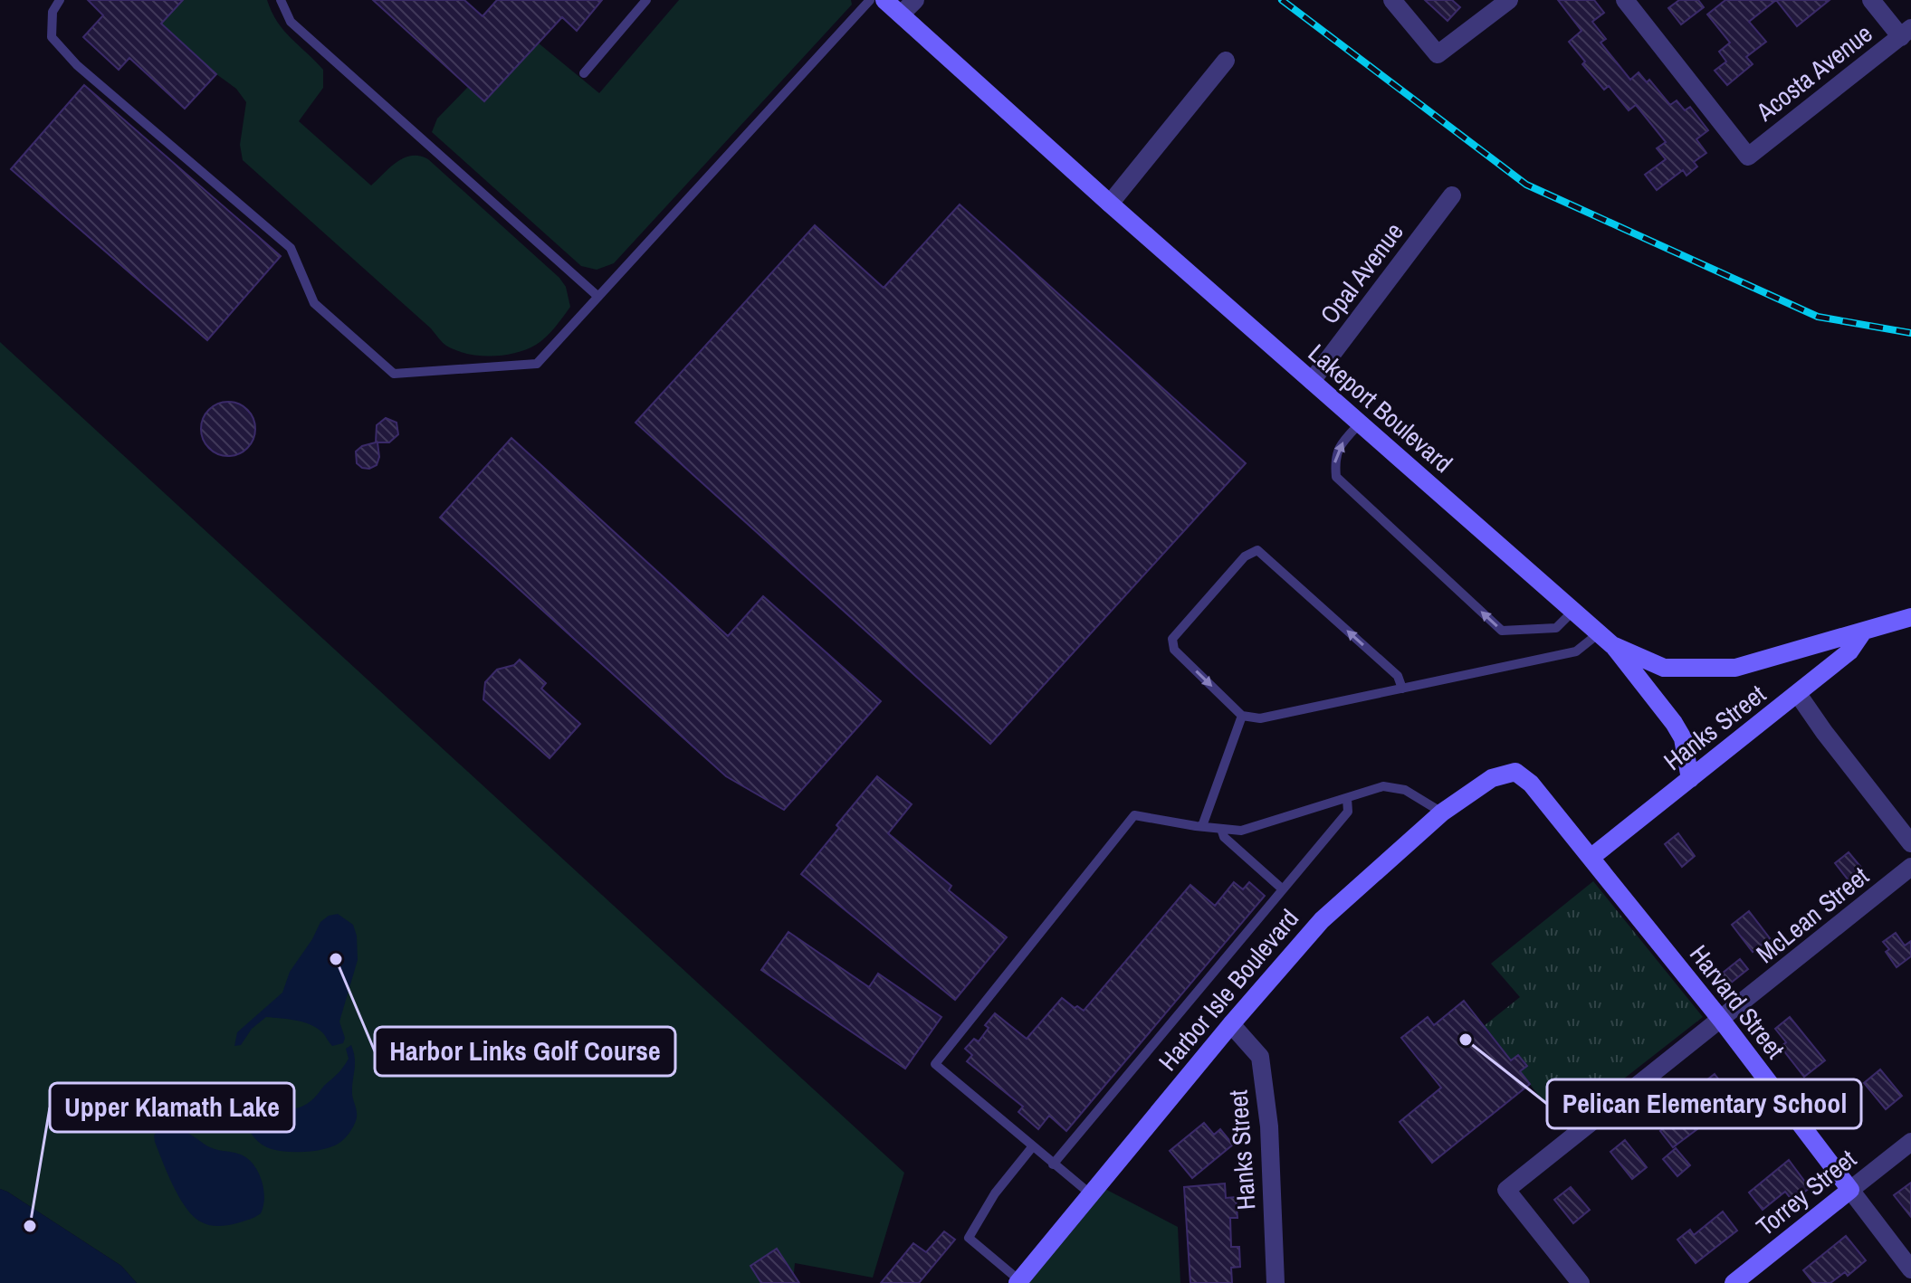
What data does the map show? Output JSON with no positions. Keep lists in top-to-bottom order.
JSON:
{
  "streets": {
    "street": [
      "Acosta Avenue",
      "Opal Avenue",
      "Lakeport Boulevard",
      "Hanks Street",
      "McLean Street",
      "Harbor Isle Boulevard",
      "Harvard Street",
      "Torrey Street"
    ]
  },
  "crossings": [
    ["Opal Avenue", "Lakeport Boulevard"],
    ["Lakeport Boulevard", "Hanks Street"],
    ["Hanks Street", "Harbor Isle Boulevard"],
    ["Hanks Street", "Harvard Street"],
    ["McLean Street", "Harvard Street"],
    ["Harbor Isle Boulevard", "Harvard Street"],
    ["Harvard Street", "Torrey Street"]
  ],
  "places": ["Harbor Links Golf Course", "Pelican Elementary School", "Upper Klamath Lake"]
}
